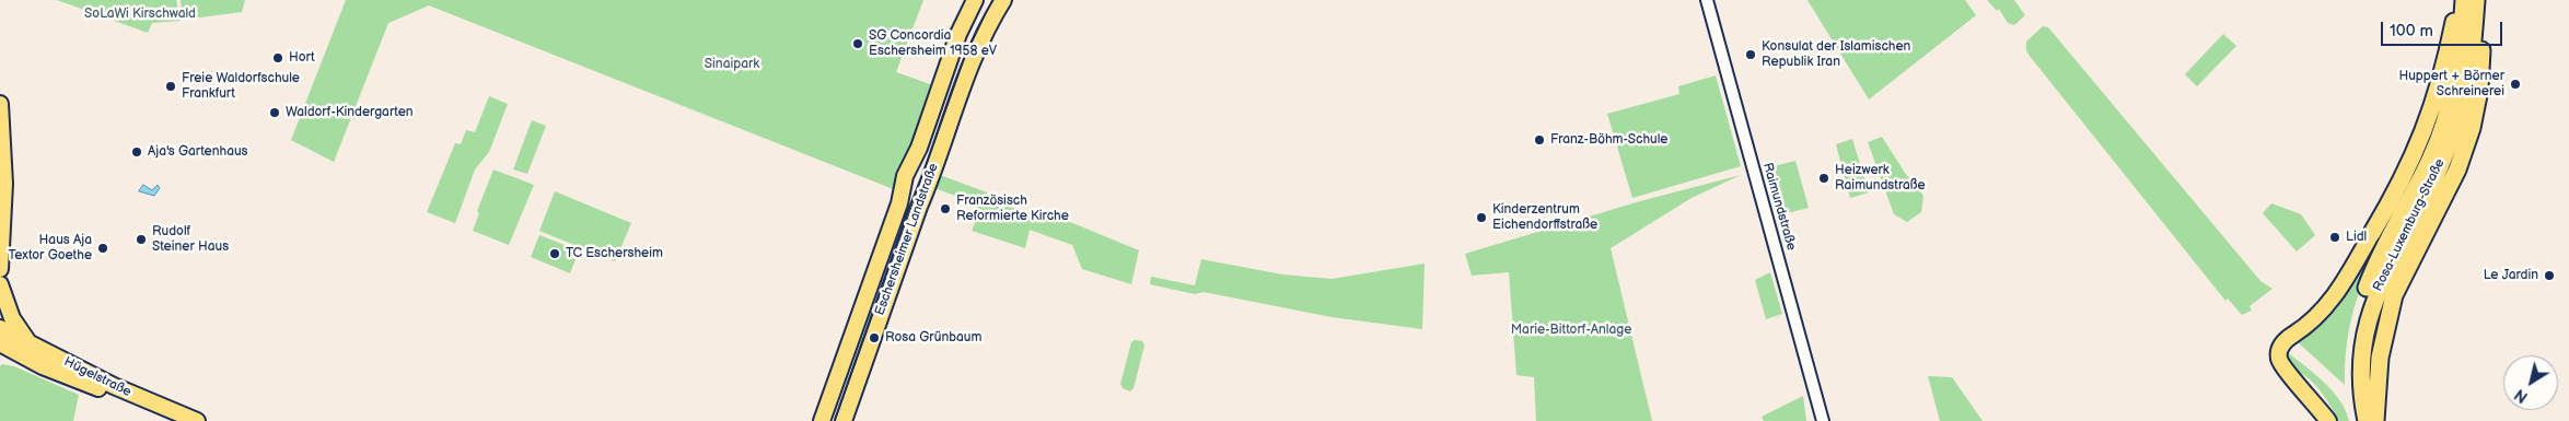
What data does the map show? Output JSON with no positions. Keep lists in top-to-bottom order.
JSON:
{
  "streets": {
    "highway": ["Rosa-Luxemburg-Straße"],
    "main road": ["Eschersheimer Landstraße", "Hügelstraße"],
    "street": ["Raimundstraße"]
  },
  "parks": ["SoLaWi Kirschwald", "Sinaipark", "Marie-Bittorf-Anlage"],
  "places": [
    "SG Concordia Eschersheim 1958 eV",
    "Konsulat der Islamischen Republik Iran",
    "Hort",
    "Huppert + Börner Schreinerei",
    "Freie Waldorfschule Frankfurt",
    "Waldorf-Kindergarten",
    "Franz-Böhm-Schule",
    "Aja's Gartenhaus",
    "Heizwerk Raimundstraße",
    "Französisch Reformierte Kirche",
    "Kinderzentrum Eichendorffstraße",
    "Lidl",
    "Rudolf Steiner Haus",
    "Haus Aja Textor Goethe",
    "TC Eschersheim",
    "Le Jardin",
    "Rosa Grünbaum"
  ],
  "scale_bar": "100 m",
  "north": "bottom left"
}
